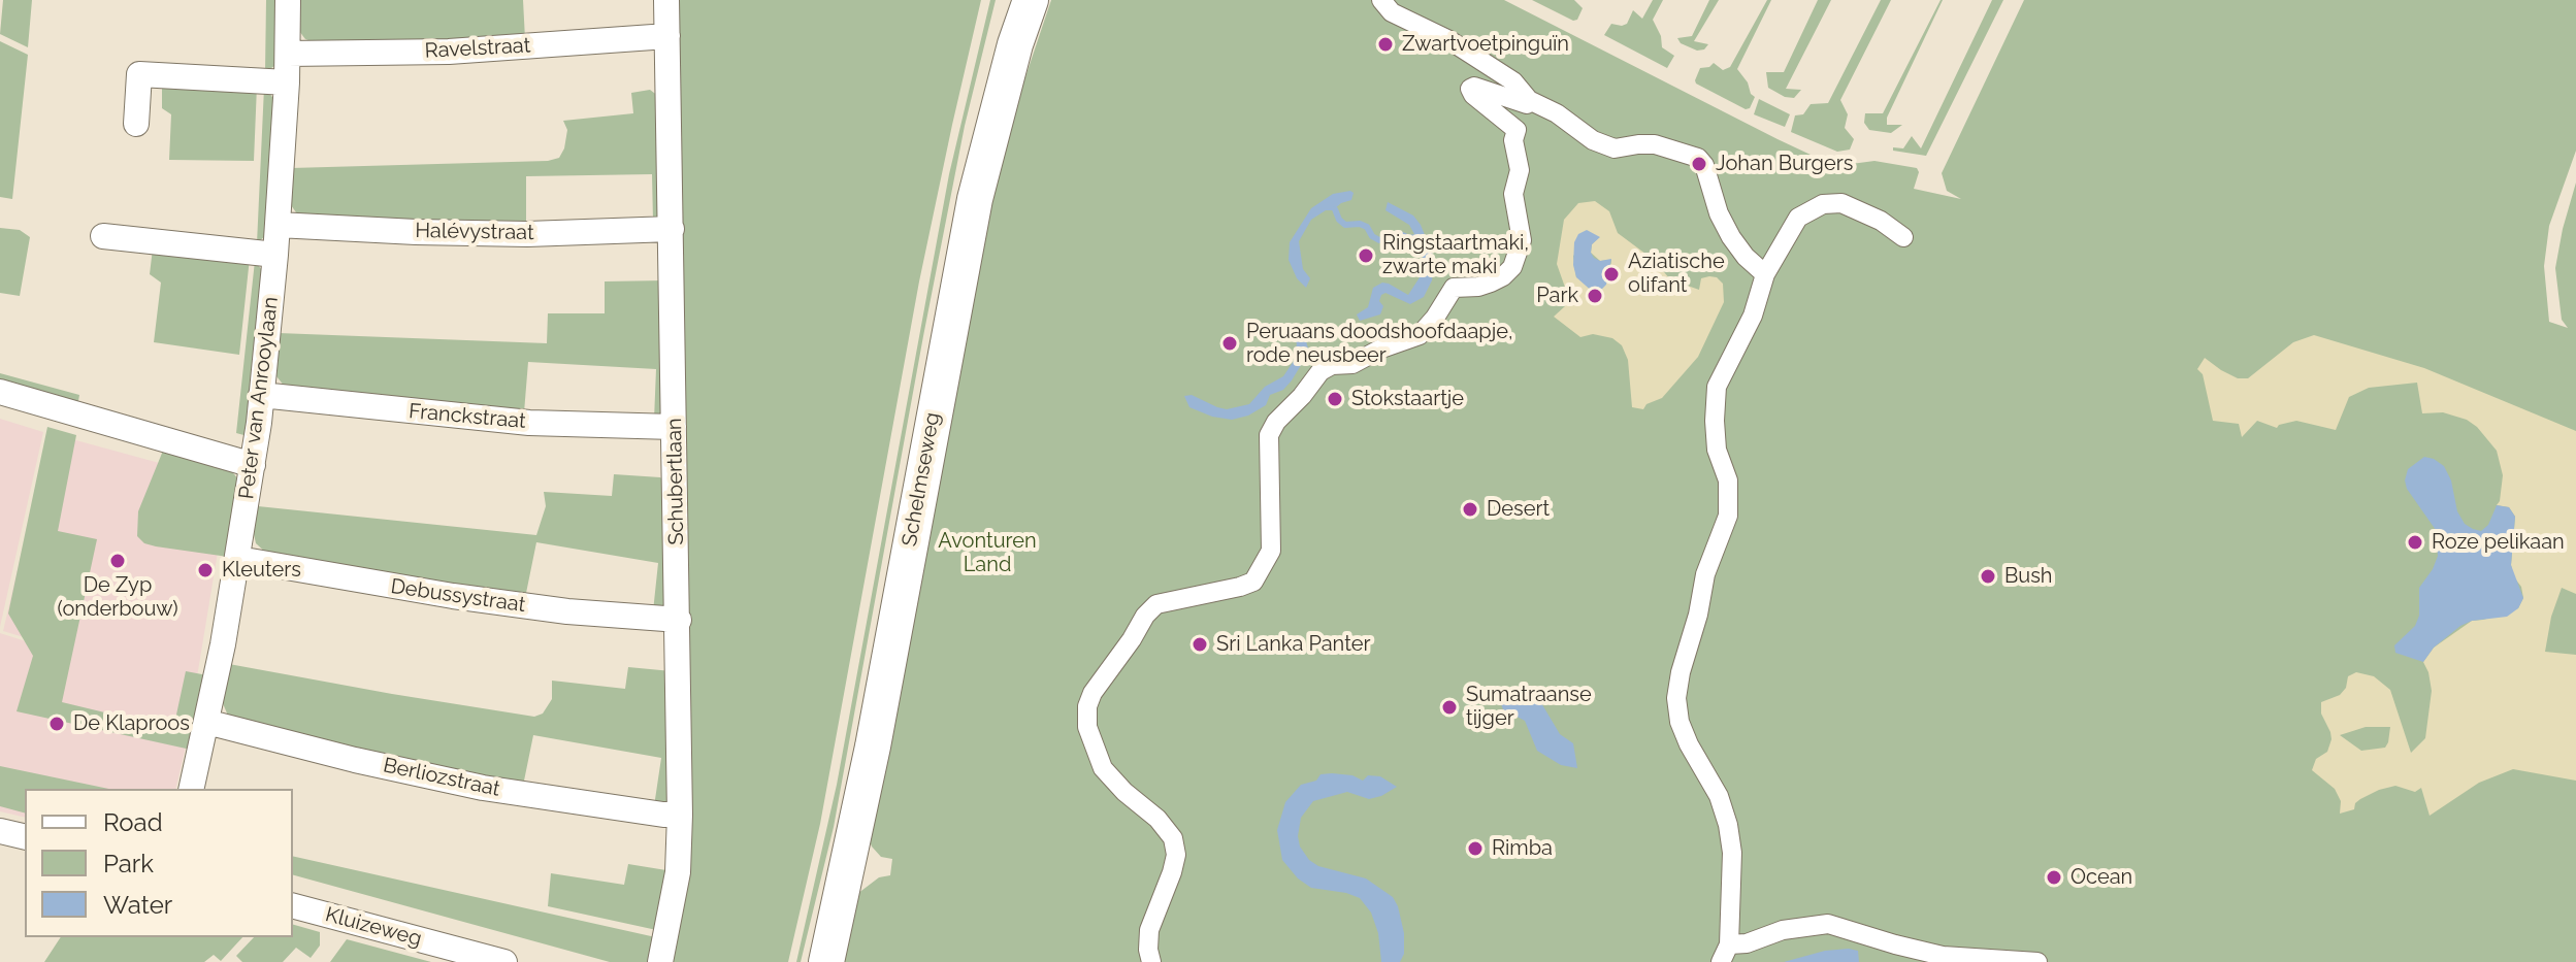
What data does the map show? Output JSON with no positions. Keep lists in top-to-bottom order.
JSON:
{
  "streets": {
    "main road": ["Schelmseweg"],
    "street": [
      "Ravelstraat",
      "Halévystraat",
      "Peter van Anrooylaan",
      "Franckstraat",
      "Schubertlaan",
      "Debussystraat",
      "Berliozstraat",
      "Kluizeweg"
    ]
  },
  "crossings": [
    ["Ravelstraat", "Peter van Anrooylaan"],
    ["Ravelstraat", "Schubertlaan"],
    ["Halévystraat", "Peter van Anrooylaan"],
    ["Halévystraat", "Schubertlaan"],
    ["Peter van Anrooylaan", "Franckstraat"],
    ["Peter van Anrooylaan", "Debussystraat"],
    ["Peter van Anrooylaan", "Berliozstraat"],
    ["Franckstraat", "Schubertlaan"],
    ["Schubertlaan", "Debussystraat"],
    ["Schubertlaan", "Berliozstraat"]
  ],
  "parks": ["Avonturen Land"],
  "places": [
    "Zwartvoetpinguïn",
    "Johan Burgers",
    "Ringstaartmaki, zwarte maki",
    "Aziatische olifant",
    "Park",
    "Peruaans doodshoofdaapje, rode neusbeer",
    "Stokstaartje",
    "Desert",
    "Roze pelikaan",
    "De Zyp (onderbouw)",
    "Kleuters",
    "Bush",
    "Sri Lanka Panter",
    "Sumatraanse tijger",
    "De Klaproos",
    "Rimba",
    "Ocean"
  ],
  "legend": ["Road", "Park", "Water"]
}
